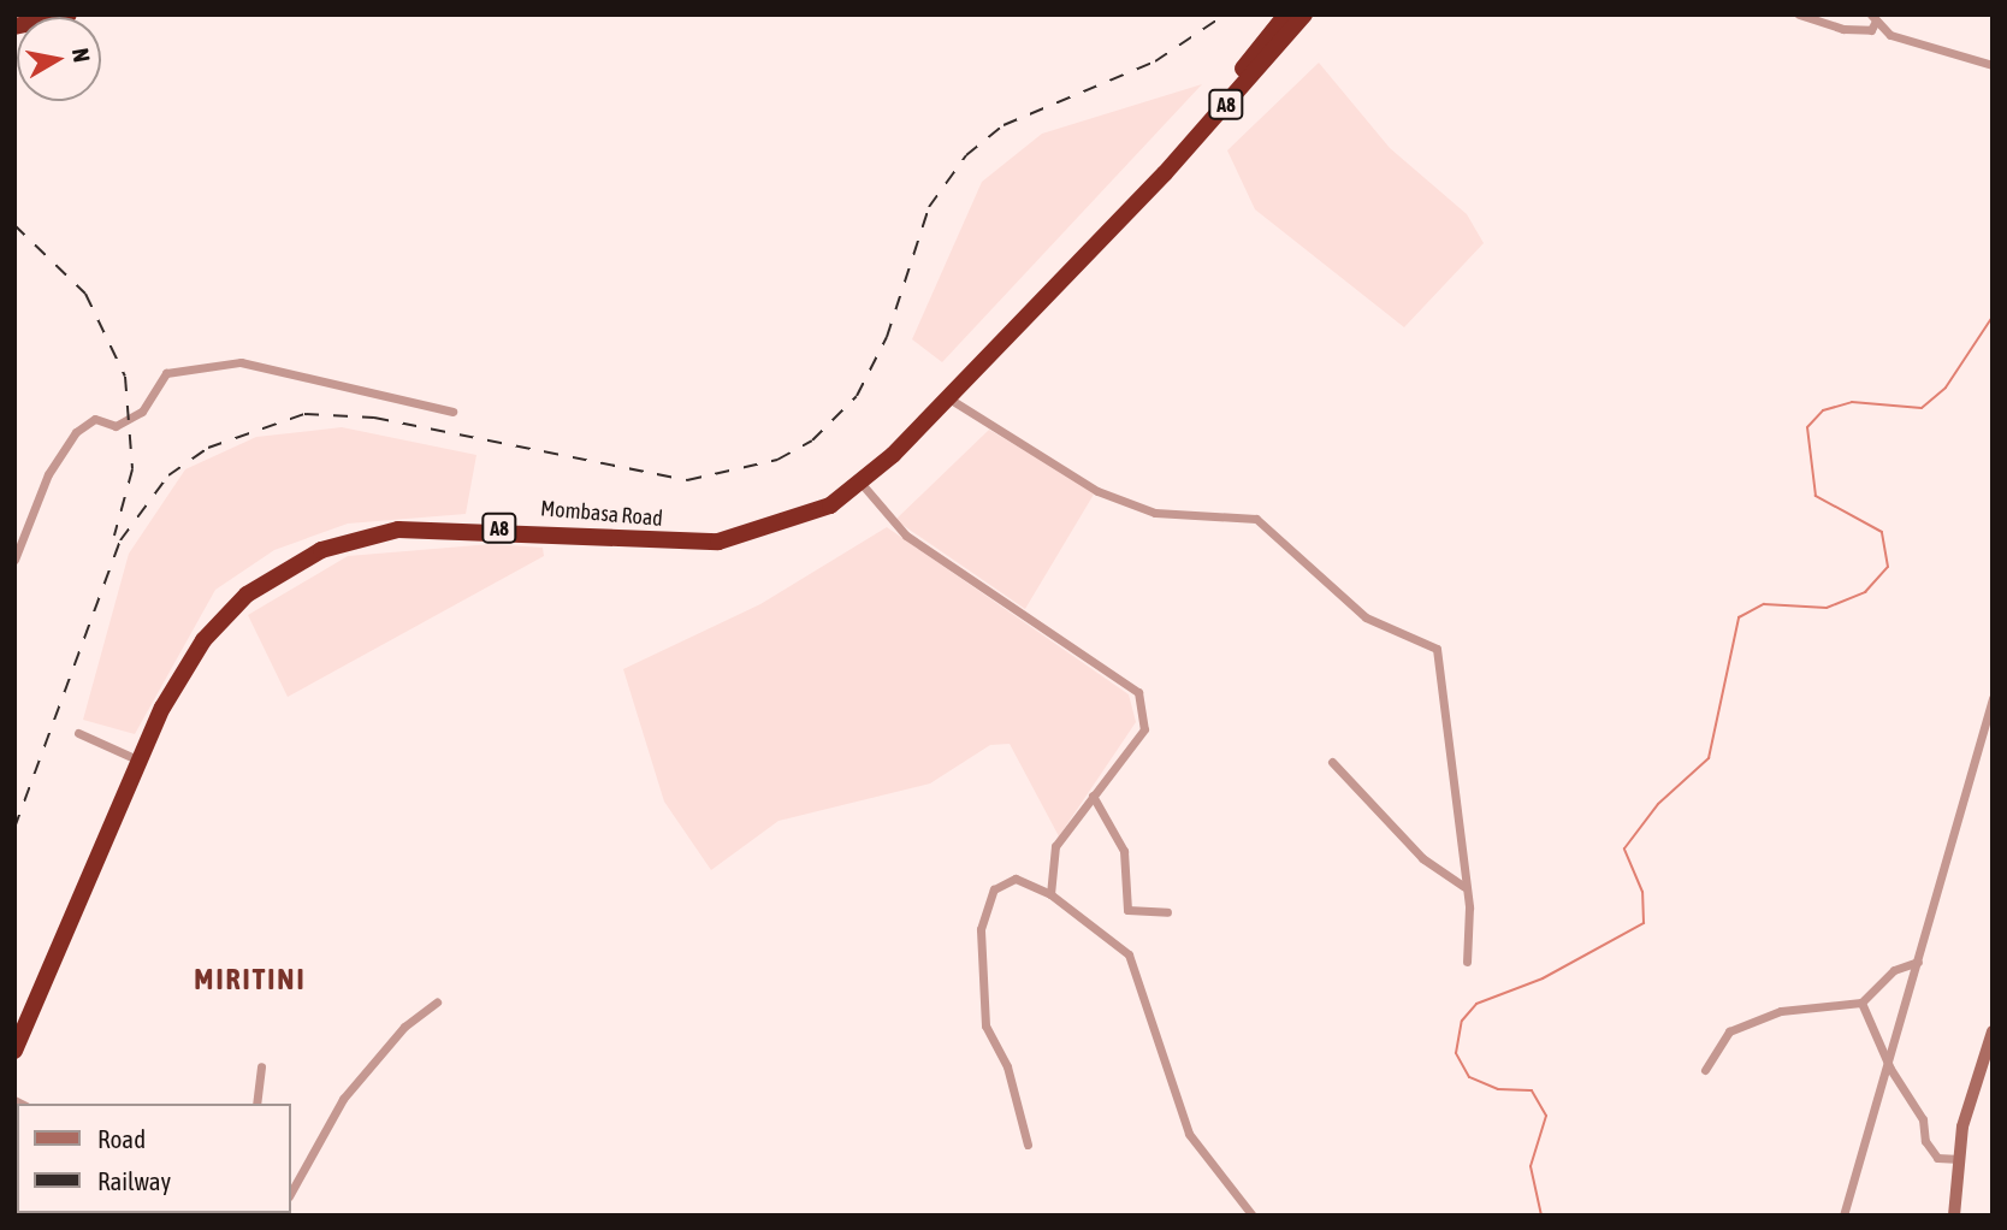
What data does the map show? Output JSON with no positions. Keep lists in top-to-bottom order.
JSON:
{
  "streets": {
    "highway": ["A8", "Mombasa Road"]
  },
  "districts": ["MIRITINI"],
  "legend": ["Road", "Railway"],
  "north": "right"
}
